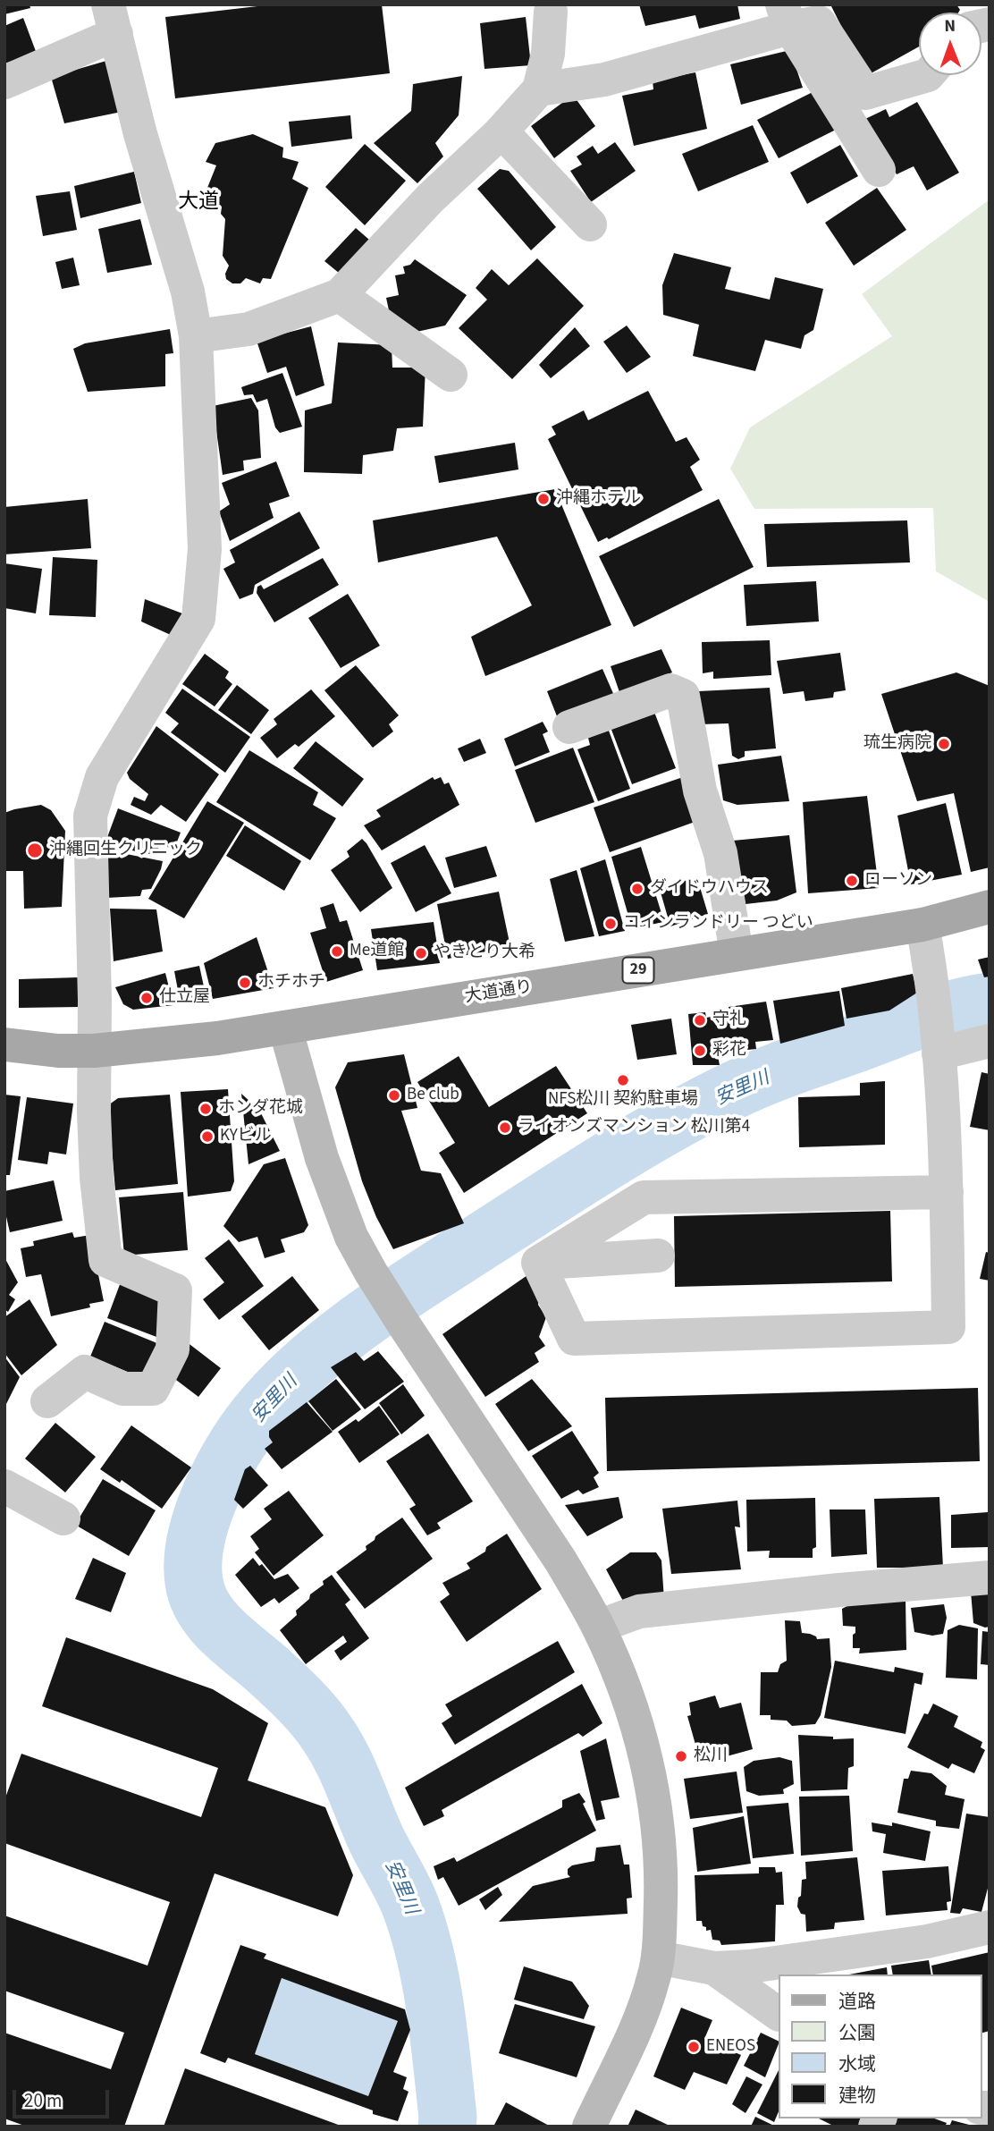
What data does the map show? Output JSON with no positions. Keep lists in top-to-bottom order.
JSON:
{
  "streets": {
    "main road": ["29", "大道通り"]
  },
  "districts": ["大道"],
  "water": ["安里川"],
  "places": [
    "沖縄ホテル",
    "琉生病院",
    "沖縄回生クリニック",
    "ローソン",
    "ダイドウハウス",
    "コインランドリー つどい",
    "Me道館",
    "やきとり大希",
    "ホチホチ",
    "仕立屋",
    "守礼",
    "彩花",
    "NFS松川 契約駐車場",
    "Be club",
    "ホンダ花城",
    "ライオンズマンション 松川第4",
    "KYビル",
    "松川",
    "ENEOS"
  ],
  "legend": [
    "道路",
    "公園",
    "水域",
    "建物"
  ],
  "scale_bar": "20 m",
  "north": "top"
}
